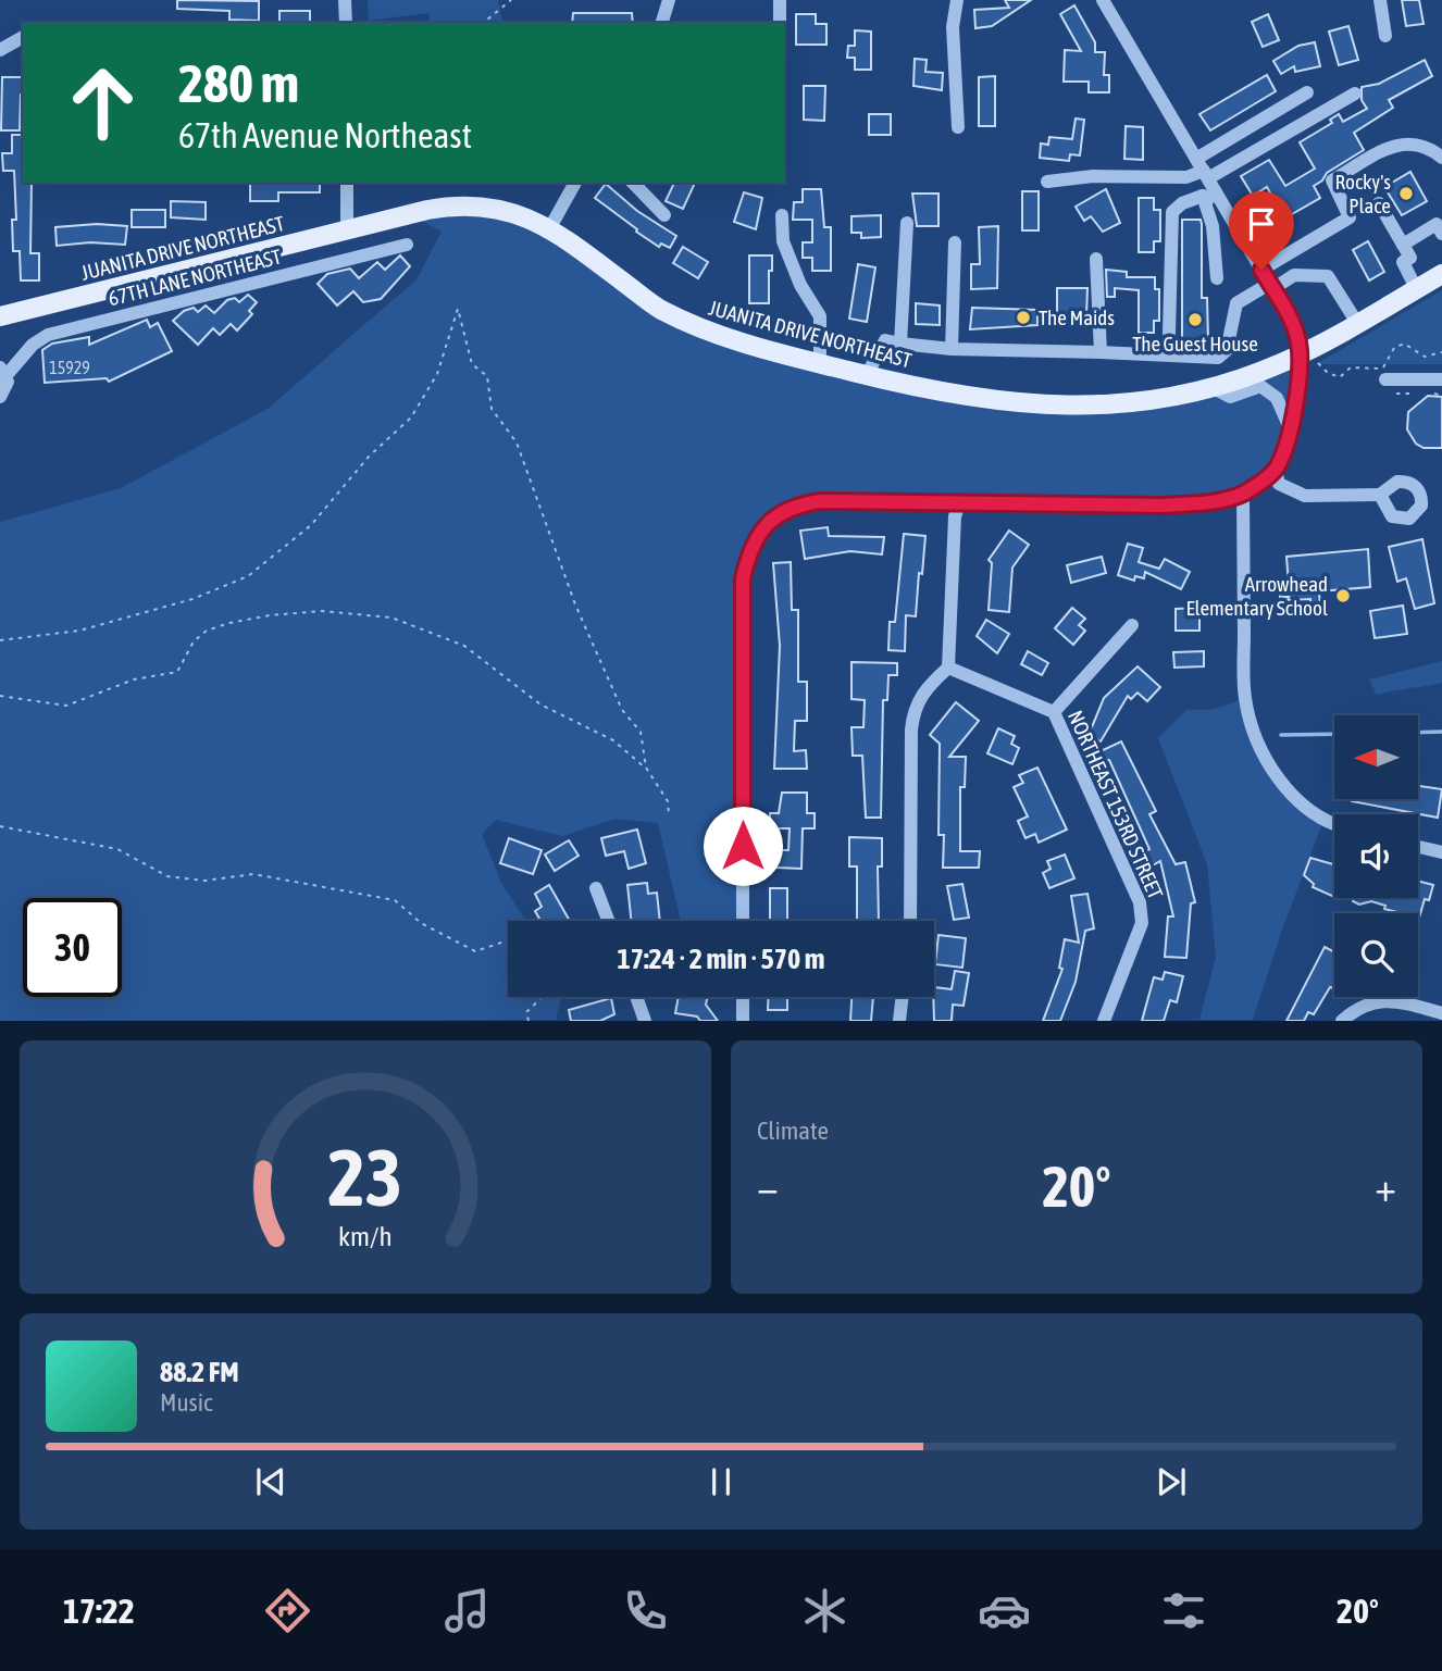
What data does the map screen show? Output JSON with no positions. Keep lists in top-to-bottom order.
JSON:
{
  "streets": {
    "main road": ["JUANITA DRIVE NORTHEAST"],
    "street": ["67TH LANE NORTHEAST", "NORTHEAST 153RD STREET"]
  },
  "places": [
    "Rocky's Place",
    "The Maids",
    "The Guest House",
    "Arrowhead Elementary School"
  ],
  "house_numbers": ["15929"],
  "north": "left",
  "page": {
    "turn": ["280 m", "67th Avenue Northeast"],
    "limit": "30",
    "trip": "17:24 · 2 min · 570 m",
    "tile": "Climate",
    "heat": ["−", "20°", "+"],
    "song": ["88.2 FM", "Music"],
    "tabs": ["17:22", "20°"],
    "gauge": ["23", "km/h"]
  }
}
